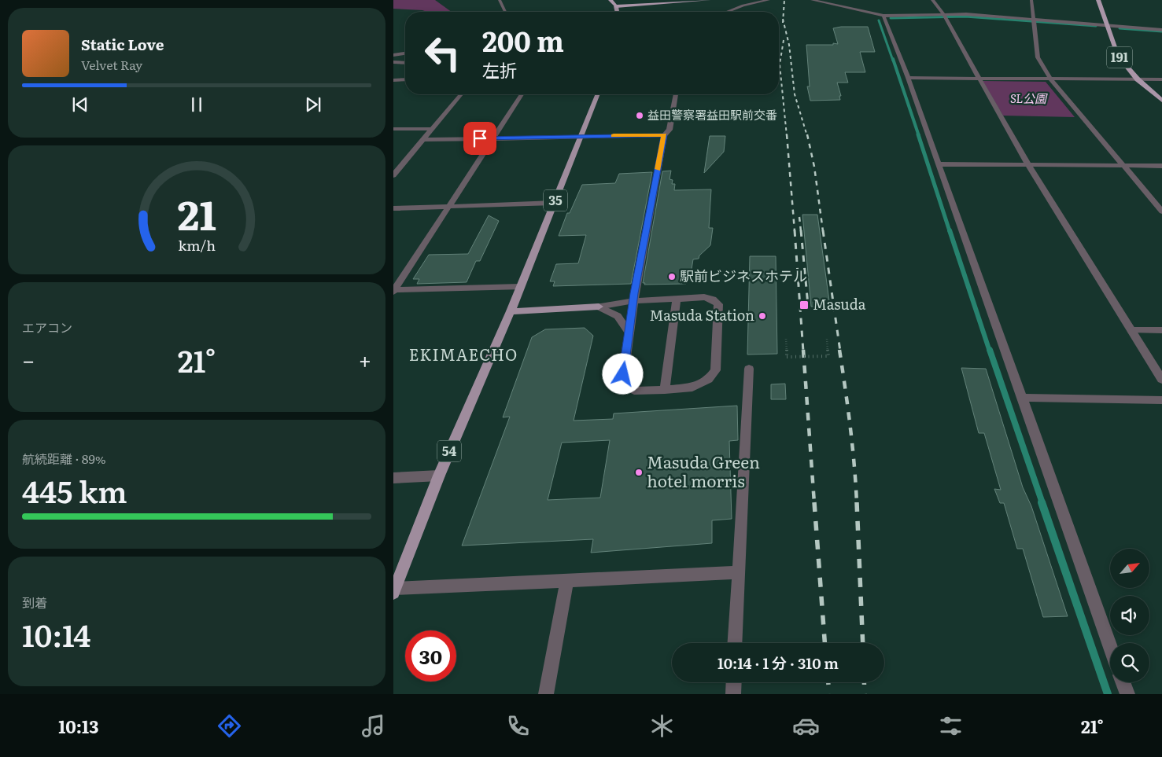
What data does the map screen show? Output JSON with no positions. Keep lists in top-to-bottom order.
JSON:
{
  "streets": {
    "highway": ["191"],
    "main road": ["35", "54"]
  },
  "crossings": [
    ["35", "54"]
  ],
  "districts": ["EKIMAECHO"],
  "parks": ["SL公園"],
  "places": {
    "other": [
      "益田警察署益田駅前交番",
      "駅前ビジネスホテル",
      "Masuda Station",
      "Masuda Green hotel morris"
    ],
    "transit": ["Masuda"]
  },
  "north": "top right",
  "page": {
    "turn": ["200 m", "左折"],
    "song": ["Static Love", "Velvet Ray"],
    "tile": [
      "エアコン",
      ["航続距離 · 89%", "445 km"],
      ["到着", "10:14"]
    ],
    "heat": ["−", "21°", "+"],
    "limit": "30",
    "trip": "10:14 · 1 分 · 310 m",
    "tabs": ["10:13", "21°"],
    "gauge": ["21", "km/h"]
  }
}
